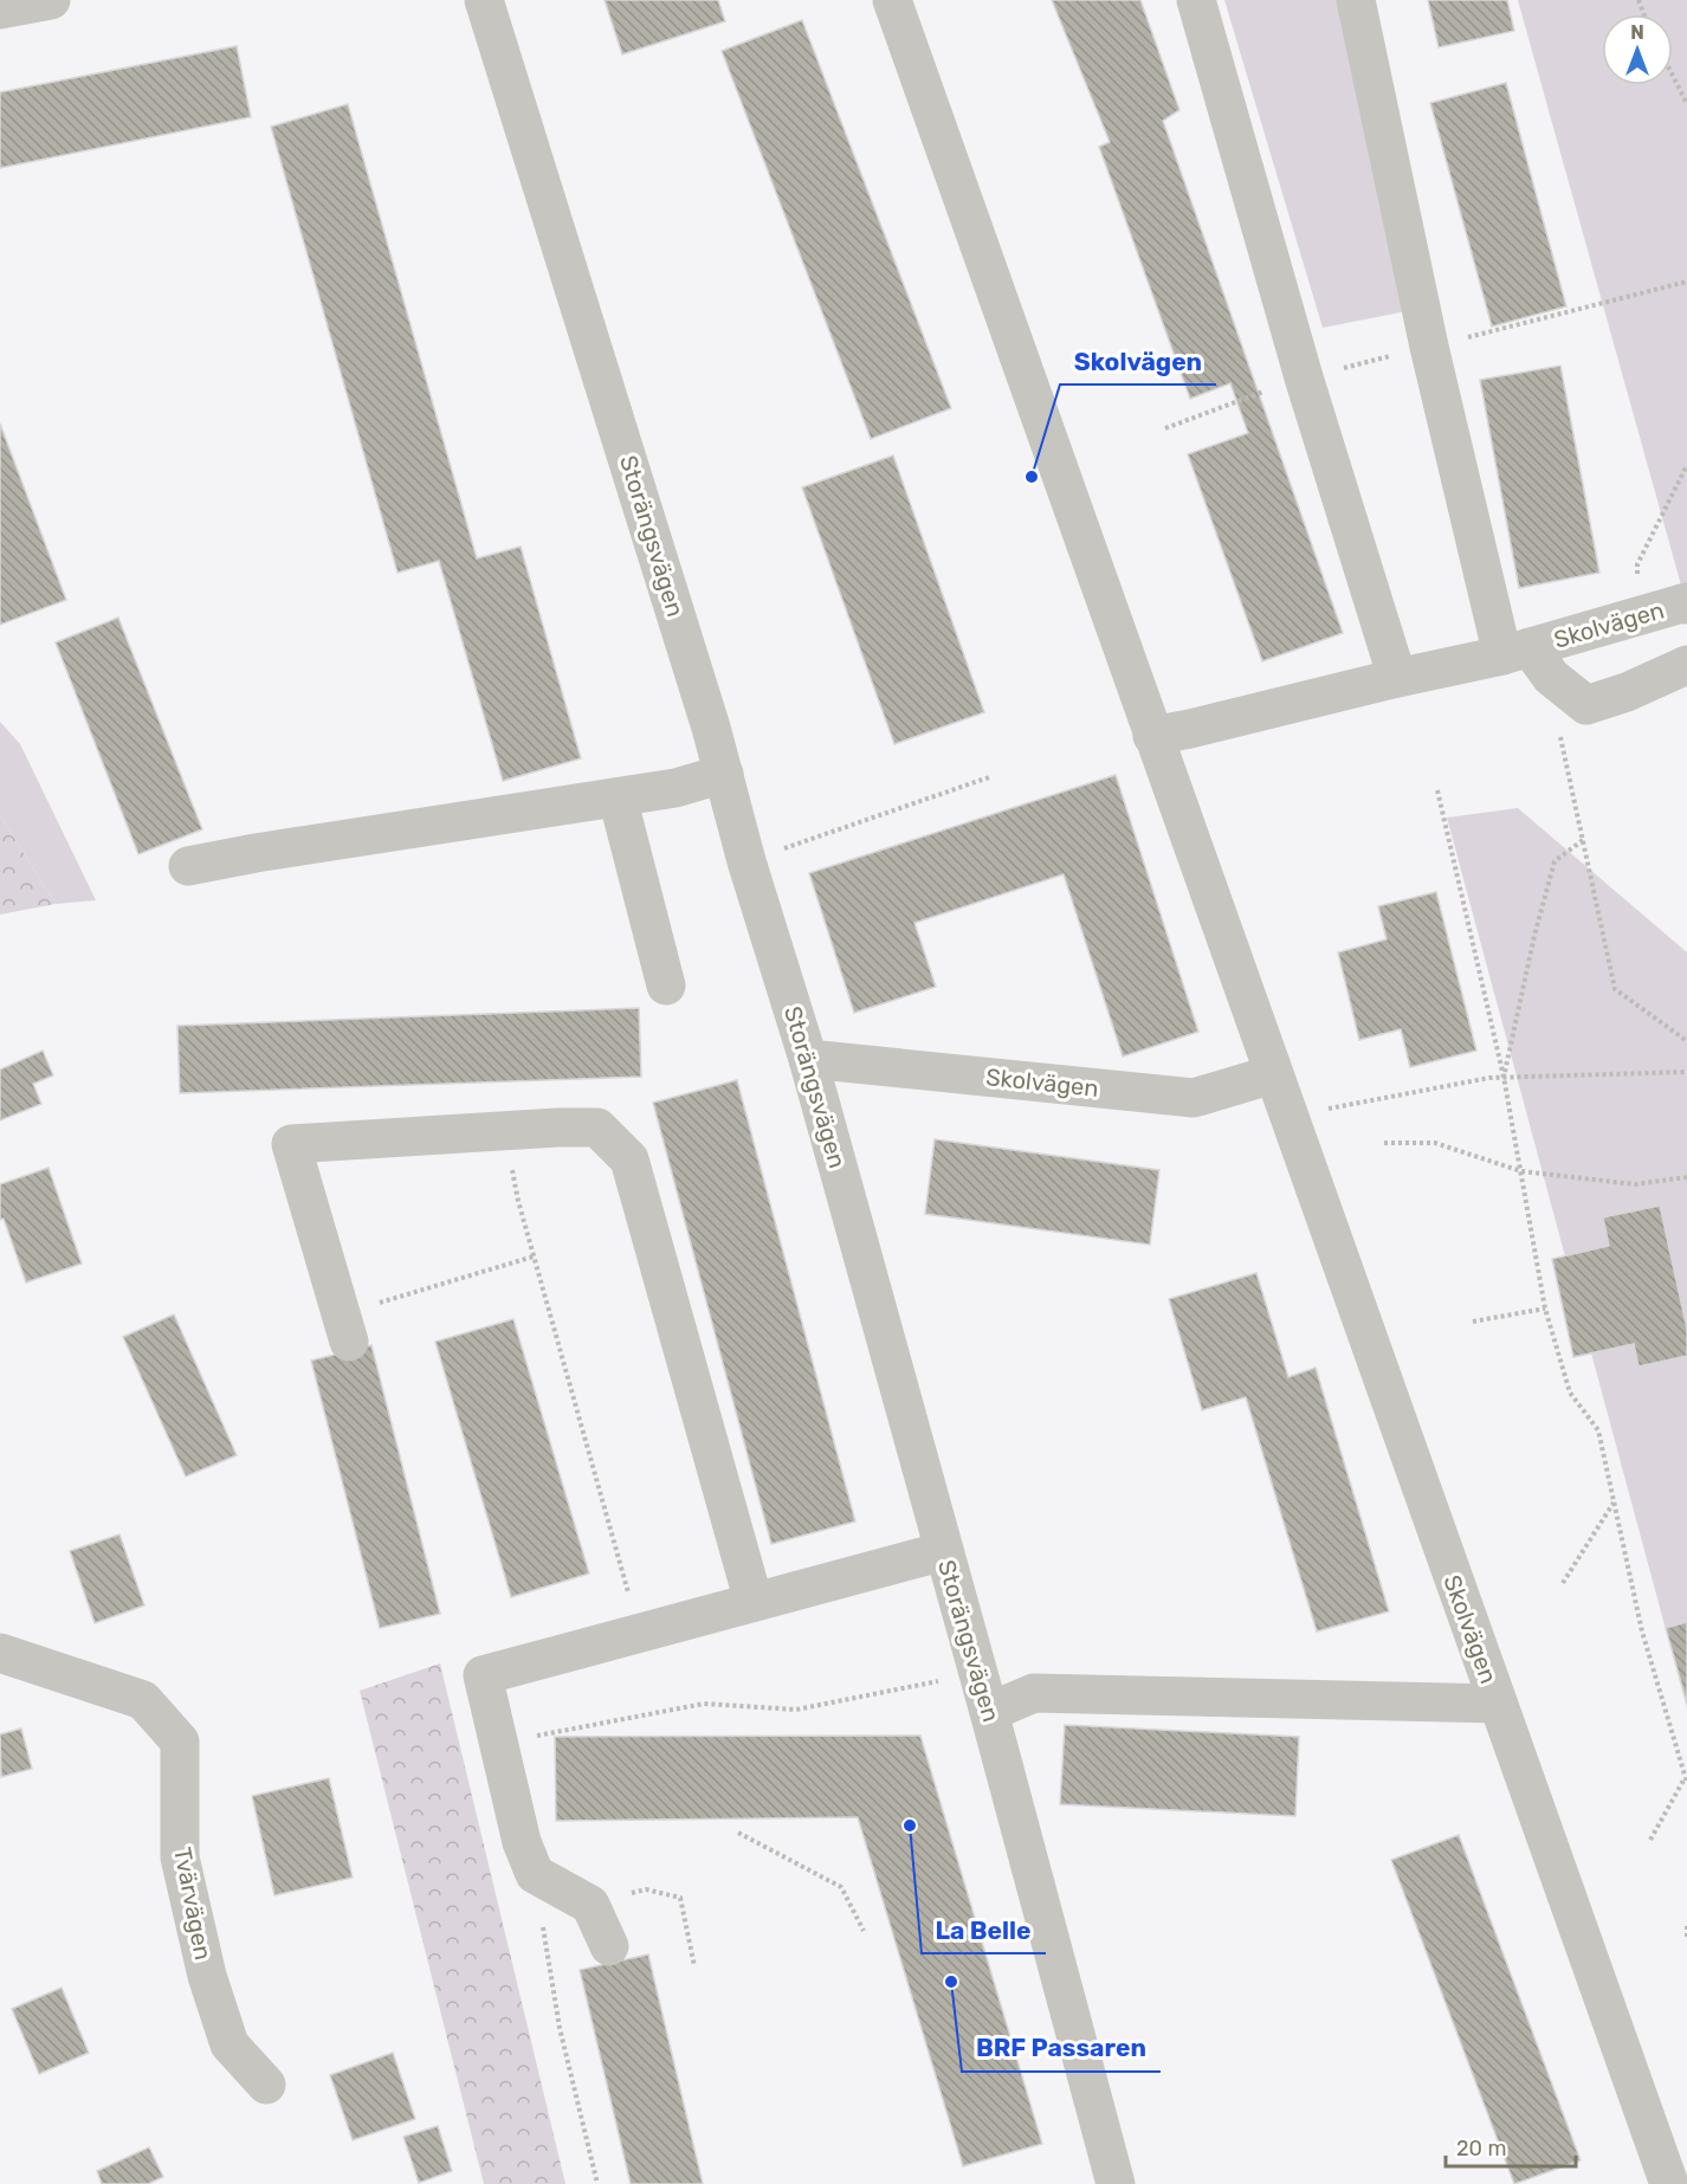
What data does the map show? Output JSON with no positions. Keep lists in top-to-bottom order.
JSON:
{
  "streets": {
    "street": ["Storängsvägen", "Skolvägen", "Tvärvägen"]
  },
  "crossings": [
    ["Storängsvägen", "Skolvägen"]
  ],
  "places": ["Skolvägen", "La Belle", "BRF Passaren"],
  "scale_bar": "20 m",
  "north": "top"
}
